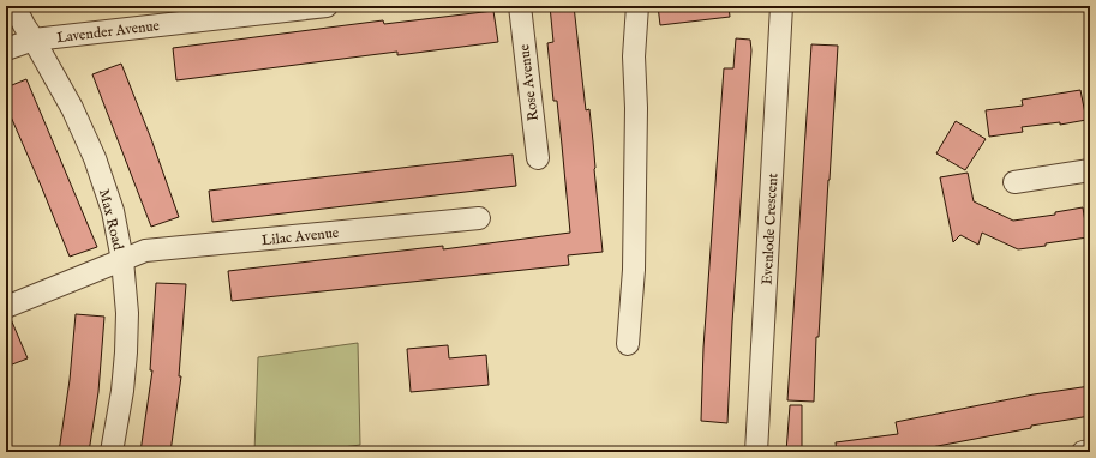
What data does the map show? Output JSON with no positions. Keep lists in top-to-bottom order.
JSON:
{
  "streets": {
    "street": [
      "Lavender Avenue",
      "Rose Avenue",
      "Max Road",
      "Evenlode Crescent",
      "Lilac Avenue"
    ]
  },
  "crossings": [
    ["Lavender Avenue", "Max Road"],
    ["Max Road", "Lilac Avenue"]
  ]
}
